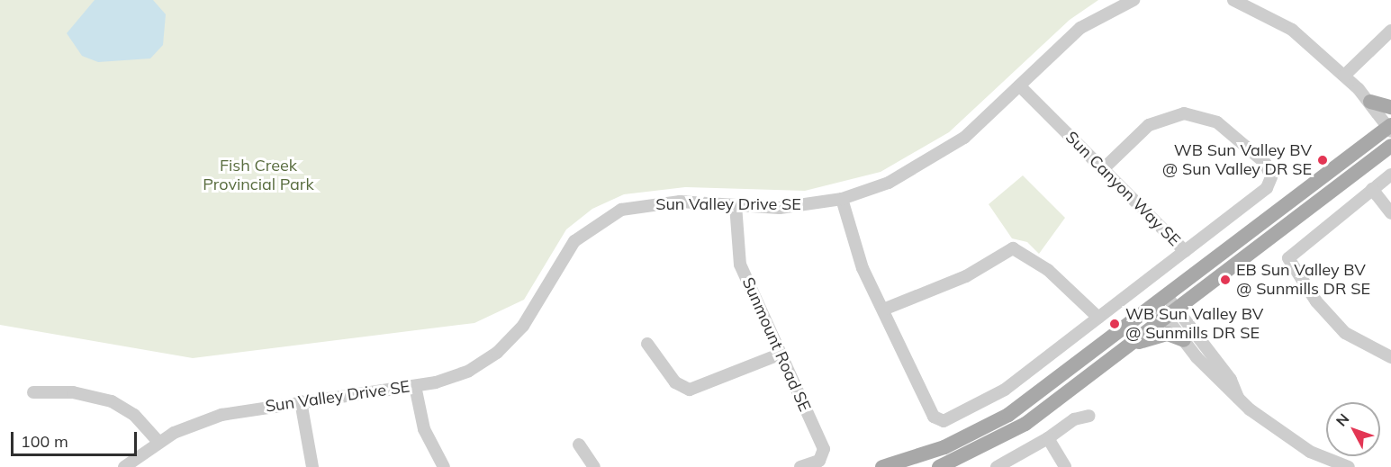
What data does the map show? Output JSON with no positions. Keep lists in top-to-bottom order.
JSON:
{
  "streets": {
    "street": ["Sun Canyon Way SE", "Sun Valley Drive SE", "Sunmount Road SE"]
  },
  "crossings": [
    ["Sun Canyon Way SE", "Sun Valley Drive SE"],
    ["Sun Valley Drive SE", "Sunmount Road SE"]
  ],
  "parks": ["Fish Creek Provincial Park"],
  "places": ["WB Sun Valley BV @ Sun Valley DR SE", "EB Sun Valley BV @ Sunmills DR SE", "WB Sun Valley BV @ Sunmills DR SE"],
  "scale_bar": "100 m",
  "north": "top left"
}
